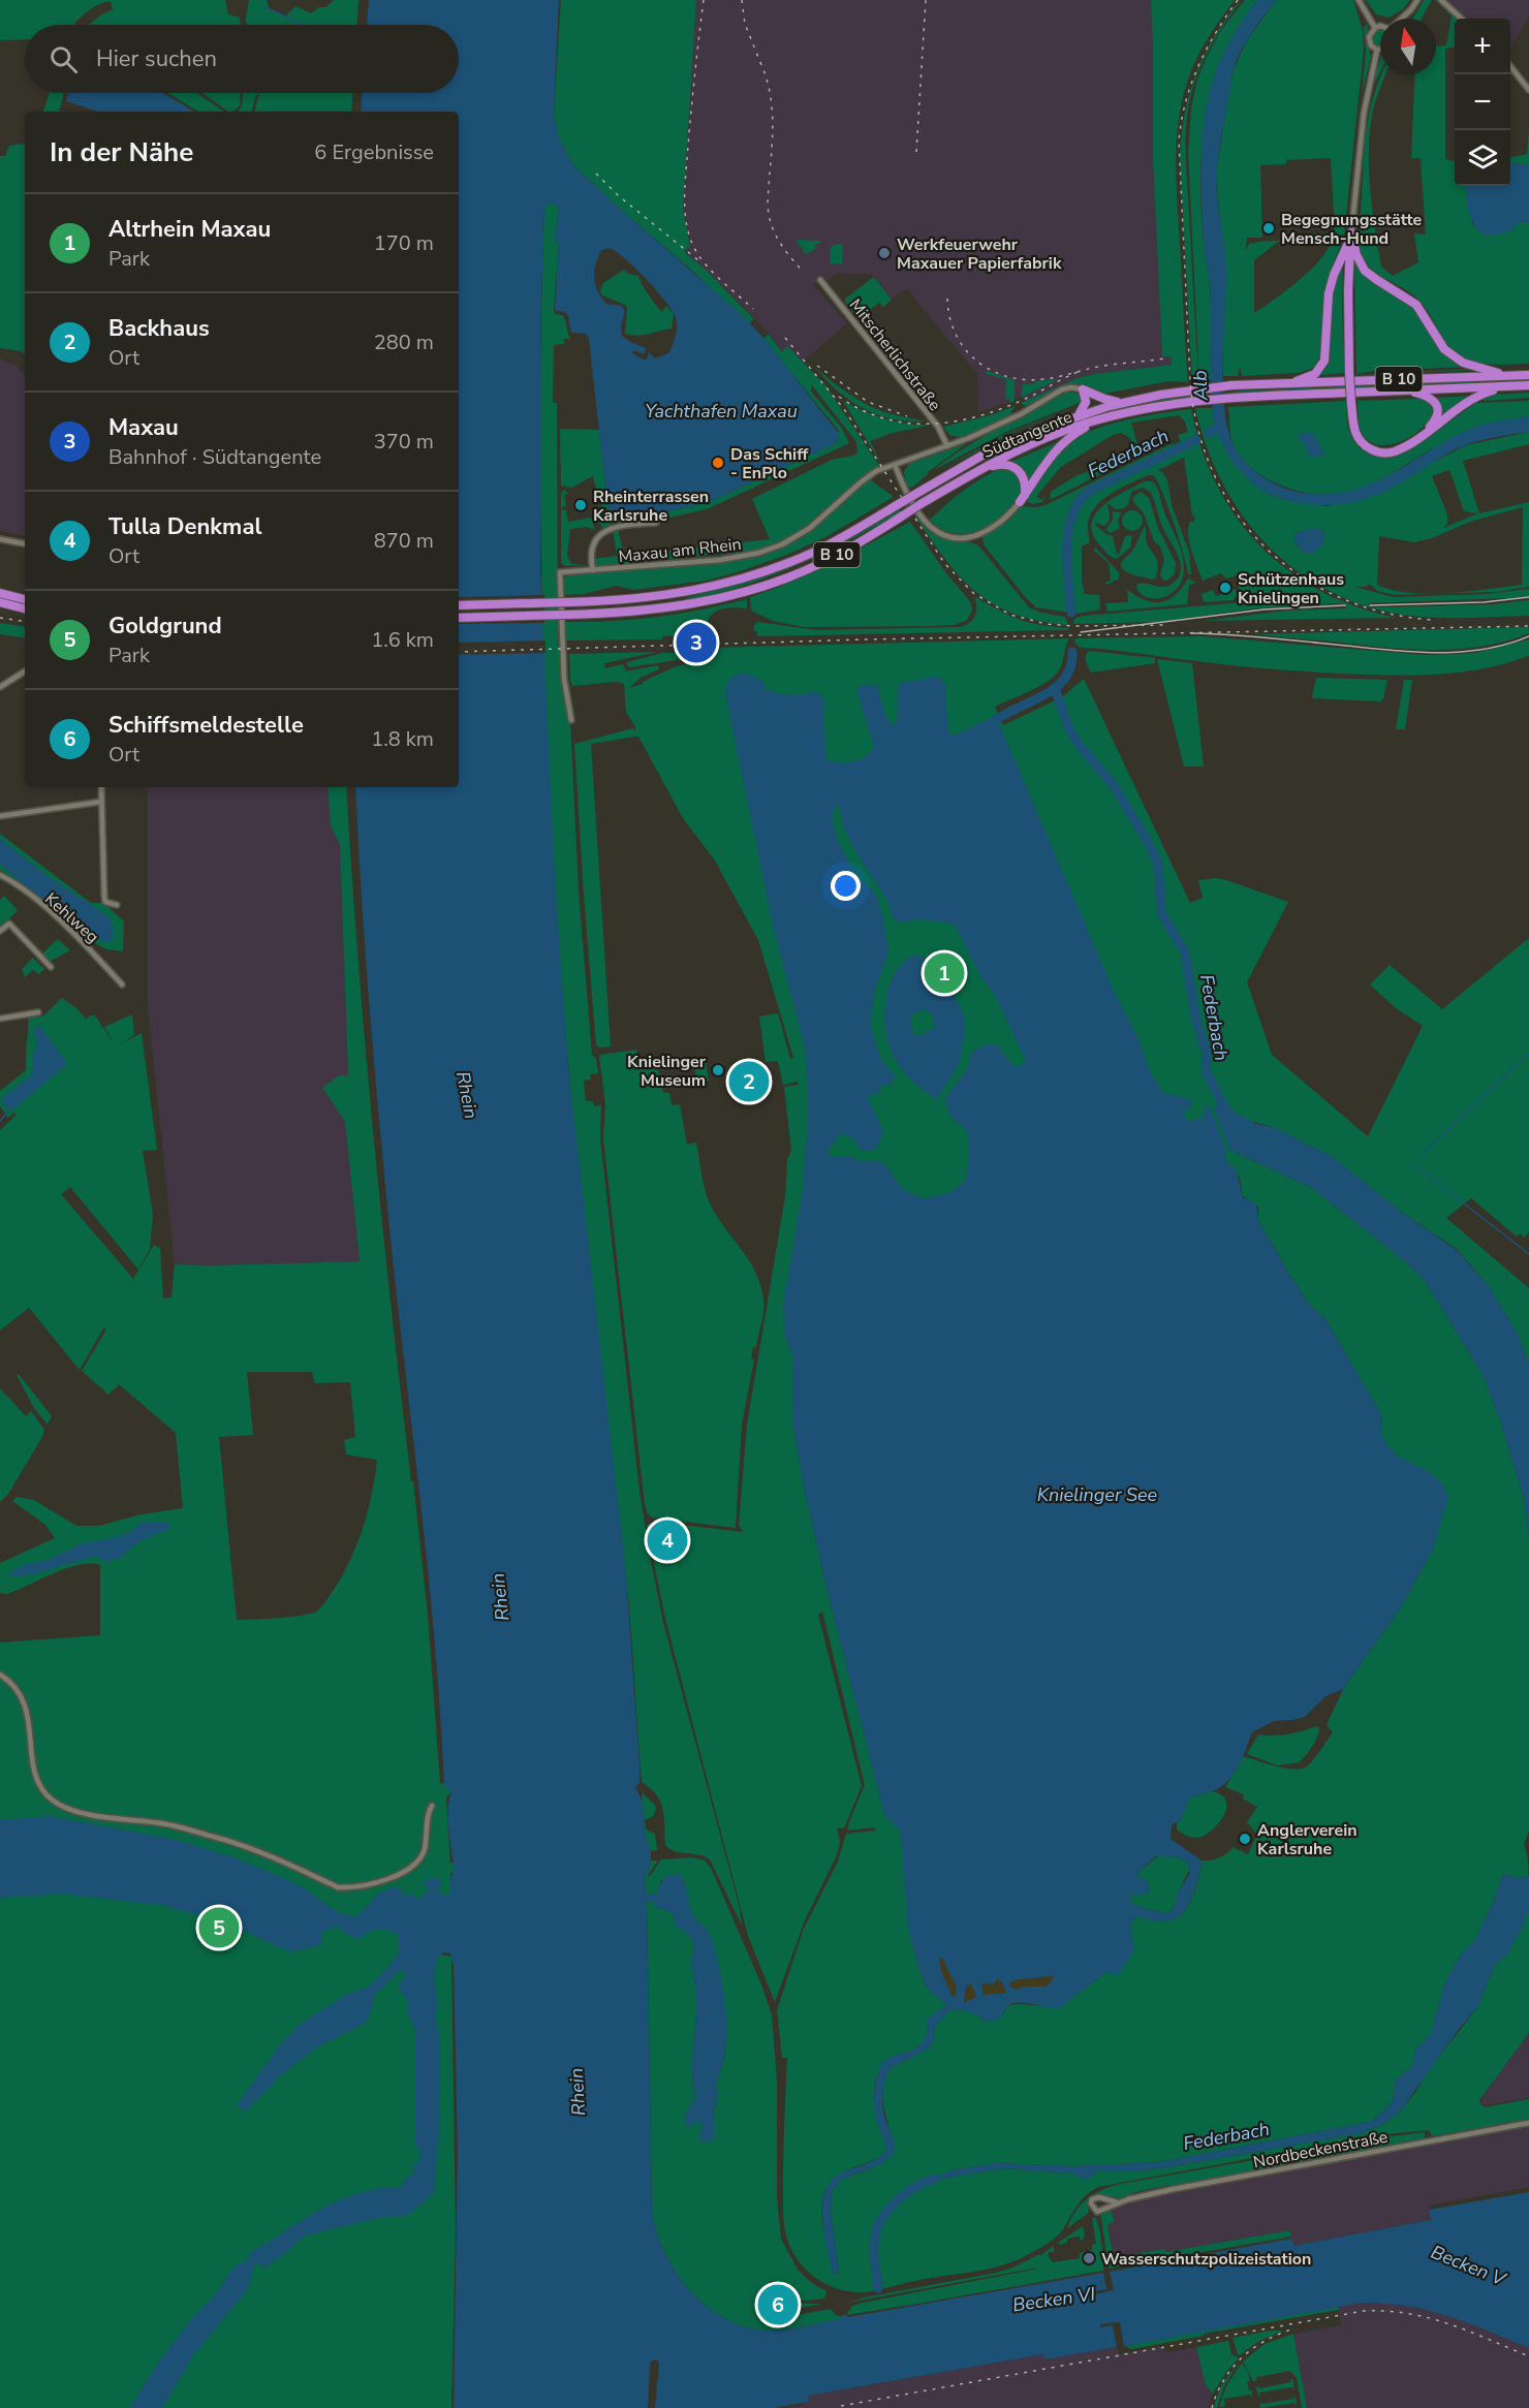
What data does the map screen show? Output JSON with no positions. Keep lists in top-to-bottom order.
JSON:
{
  "streets": {
    "highway": ["B 10", "Südtangente"],
    "street": [
      "Mitscherlichstraße",
      "Maxau am Rhein",
      "Kehlweg",
      "Nordbeckenstraße"
    ]
  },
  "crossings": [
    ["Mitscherlichstraße", "Maxau am Rhein"]
  ],
  "water": [
    "Alb",
    "Yachthafen Maxau",
    "Federbach",
    "Rhein",
    "Knielinger See",
    "Becken V",
    "Becken VI"
  ],
  "places": [
    "Begegnungsstätte Mensch-Hund",
    "Werkfeuerwehr Maxauer Papierfabrik",
    "Das Schiff - EnPlo",
    "Rheinterrassen Karlsruhe",
    "Schützenhaus Knielingen",
    "Knielinger Museum",
    "Anglerverein Karlsruhe",
    "Wasserschutzpolizeistation"
  ],
  "north": "top",
  "page": {
    "map_buttons": ["+", "−"],
    "search": "Hier suchen",
    "heading": ["In der Nähe", "6 Ergebnisse"],
    "list": [
      {
        "mark": "1",
        "name": "Altrhein Maxau",
        "note": "Park",
        "value": "170 m"
      },
      {
        "mark": "2",
        "name": "Backhaus",
        "note": "Ort",
        "value": "280 m"
      },
      {
        "mark": "3",
        "name": "Maxau",
        "note": "Bahnhof · Südtangente",
        "value": "370 m"
      },
      {
        "mark": "4",
        "name": "Tulla Denkmal",
        "note": "Ort",
        "value": "870 m"
      },
      {
        "mark": "5",
        "name": "Goldgrund",
        "note": "Park",
        "value": "1.6 km"
      },
      {
        "mark": "6",
        "name": "Schiffsmeldestelle",
        "note": "Ort",
        "value": "1.8 km"
      }
    ],
    "pins": [
      "3",
      "1",
      "2",
      "4",
      "5",
      "6"
    ]
  }
}
